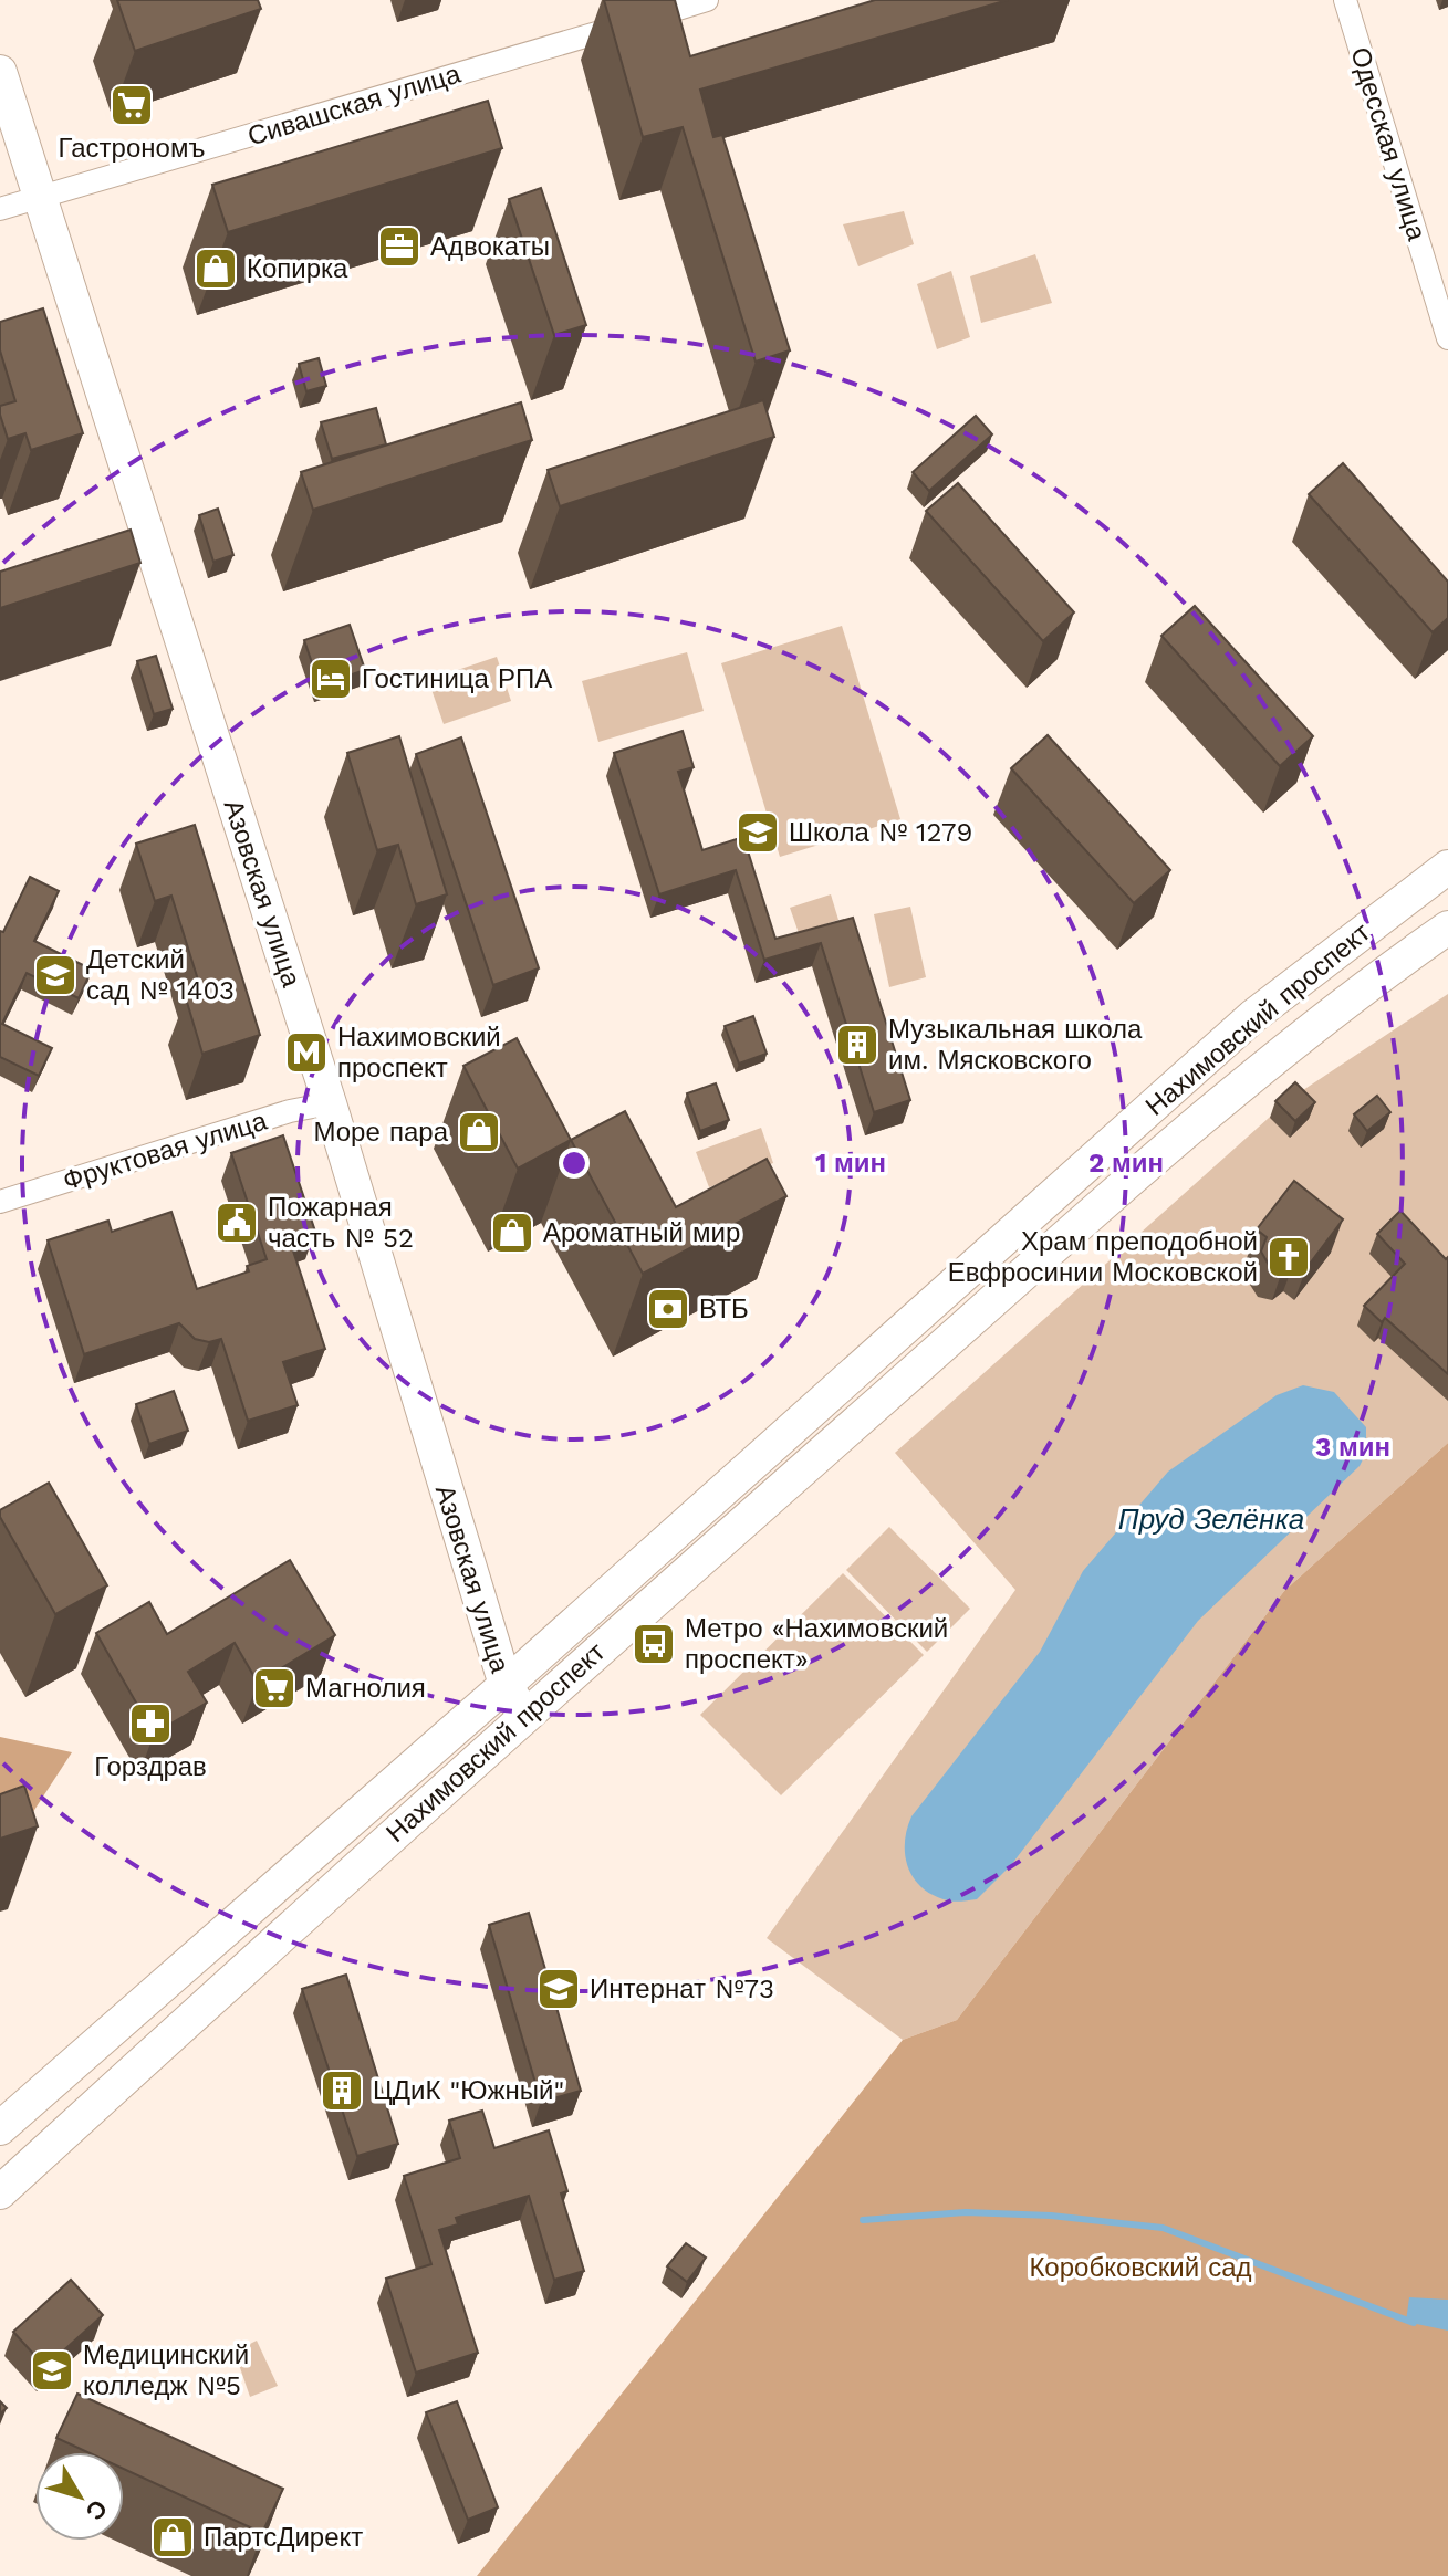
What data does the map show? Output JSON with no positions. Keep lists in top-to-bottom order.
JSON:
{
  "streets": {
    "main road": ["Азовская улица", "Нахимовский проспект"],
    "street": ["Сивашская улица", "Одесская улица", "Фруктовая улица"]
  },
  "crossings": [
    ["Сивашская улица", "Азовская улица"],
    ["Азовская улица", "Нахимовский проспект"],
    ["Азовская улица", "Фруктовая улица"]
  ],
  "water": ["Пруд Зелёнка"],
  "parks": ["Коробковский сад"],
  "places": {
    "supermarket": ["Гастрономъ", "Магнолия"],
    "office": ["Адвокаты"],
    "shop": [
      "Копирка",
      "Море пара",
      "Ароматный мир",
      "ПартсДирект"
    ],
    "hotel": ["Гостиница РПА"],
    "school or university": [
      "Школа № 1279",
      "Детский сад № 1403",
      "Интернат №73",
      "Медицинский колледж №5"
    ],
    "building": ["Музыкальная школа им. Мясковского", "ЦДиК \"Южный\""],
    "metro station": ["Нахимовский проспект"],
    "public building": ["Пожарная часть № 52"],
    "church": ["Храм преподобной Евфросинии Московской"],
    "bank": ["ВТБ"],
    "bus stop": ["Метро «Нахимовский проспект»"],
    "pharmacy": ["Горздрав"]
  },
  "north": "bottom right",
  "rings": ["1 мин", "2 мин", "3 мин"]
}
